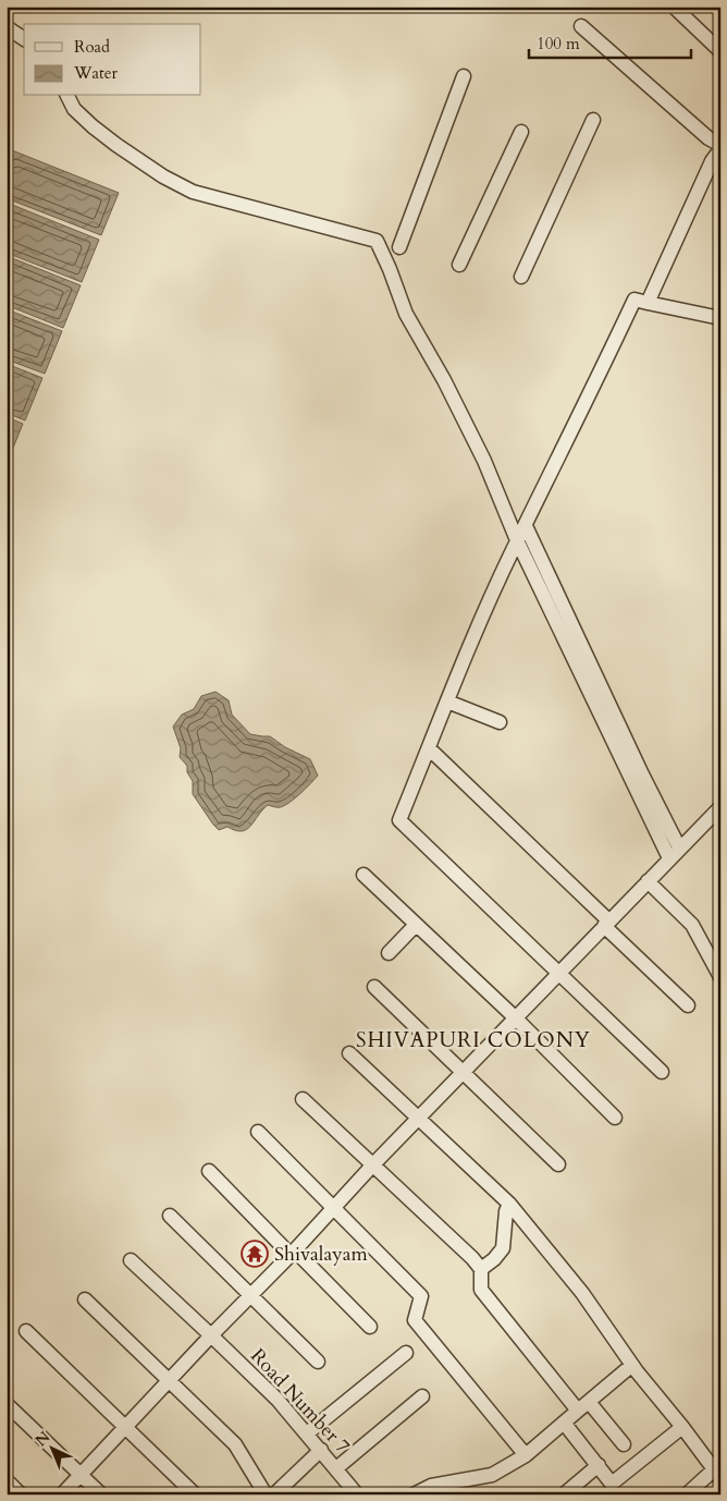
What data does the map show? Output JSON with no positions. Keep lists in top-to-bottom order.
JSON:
{
  "streets": {
    "street": ["Road Number 7"]
  },
  "districts": ["SHIVAPURI COLONY"],
  "places": {
    "temple": ["Shivalayam"]
  },
  "legend": ["Road", "Water"],
  "scale_bar": "100 m",
  "north": "top left"
}
